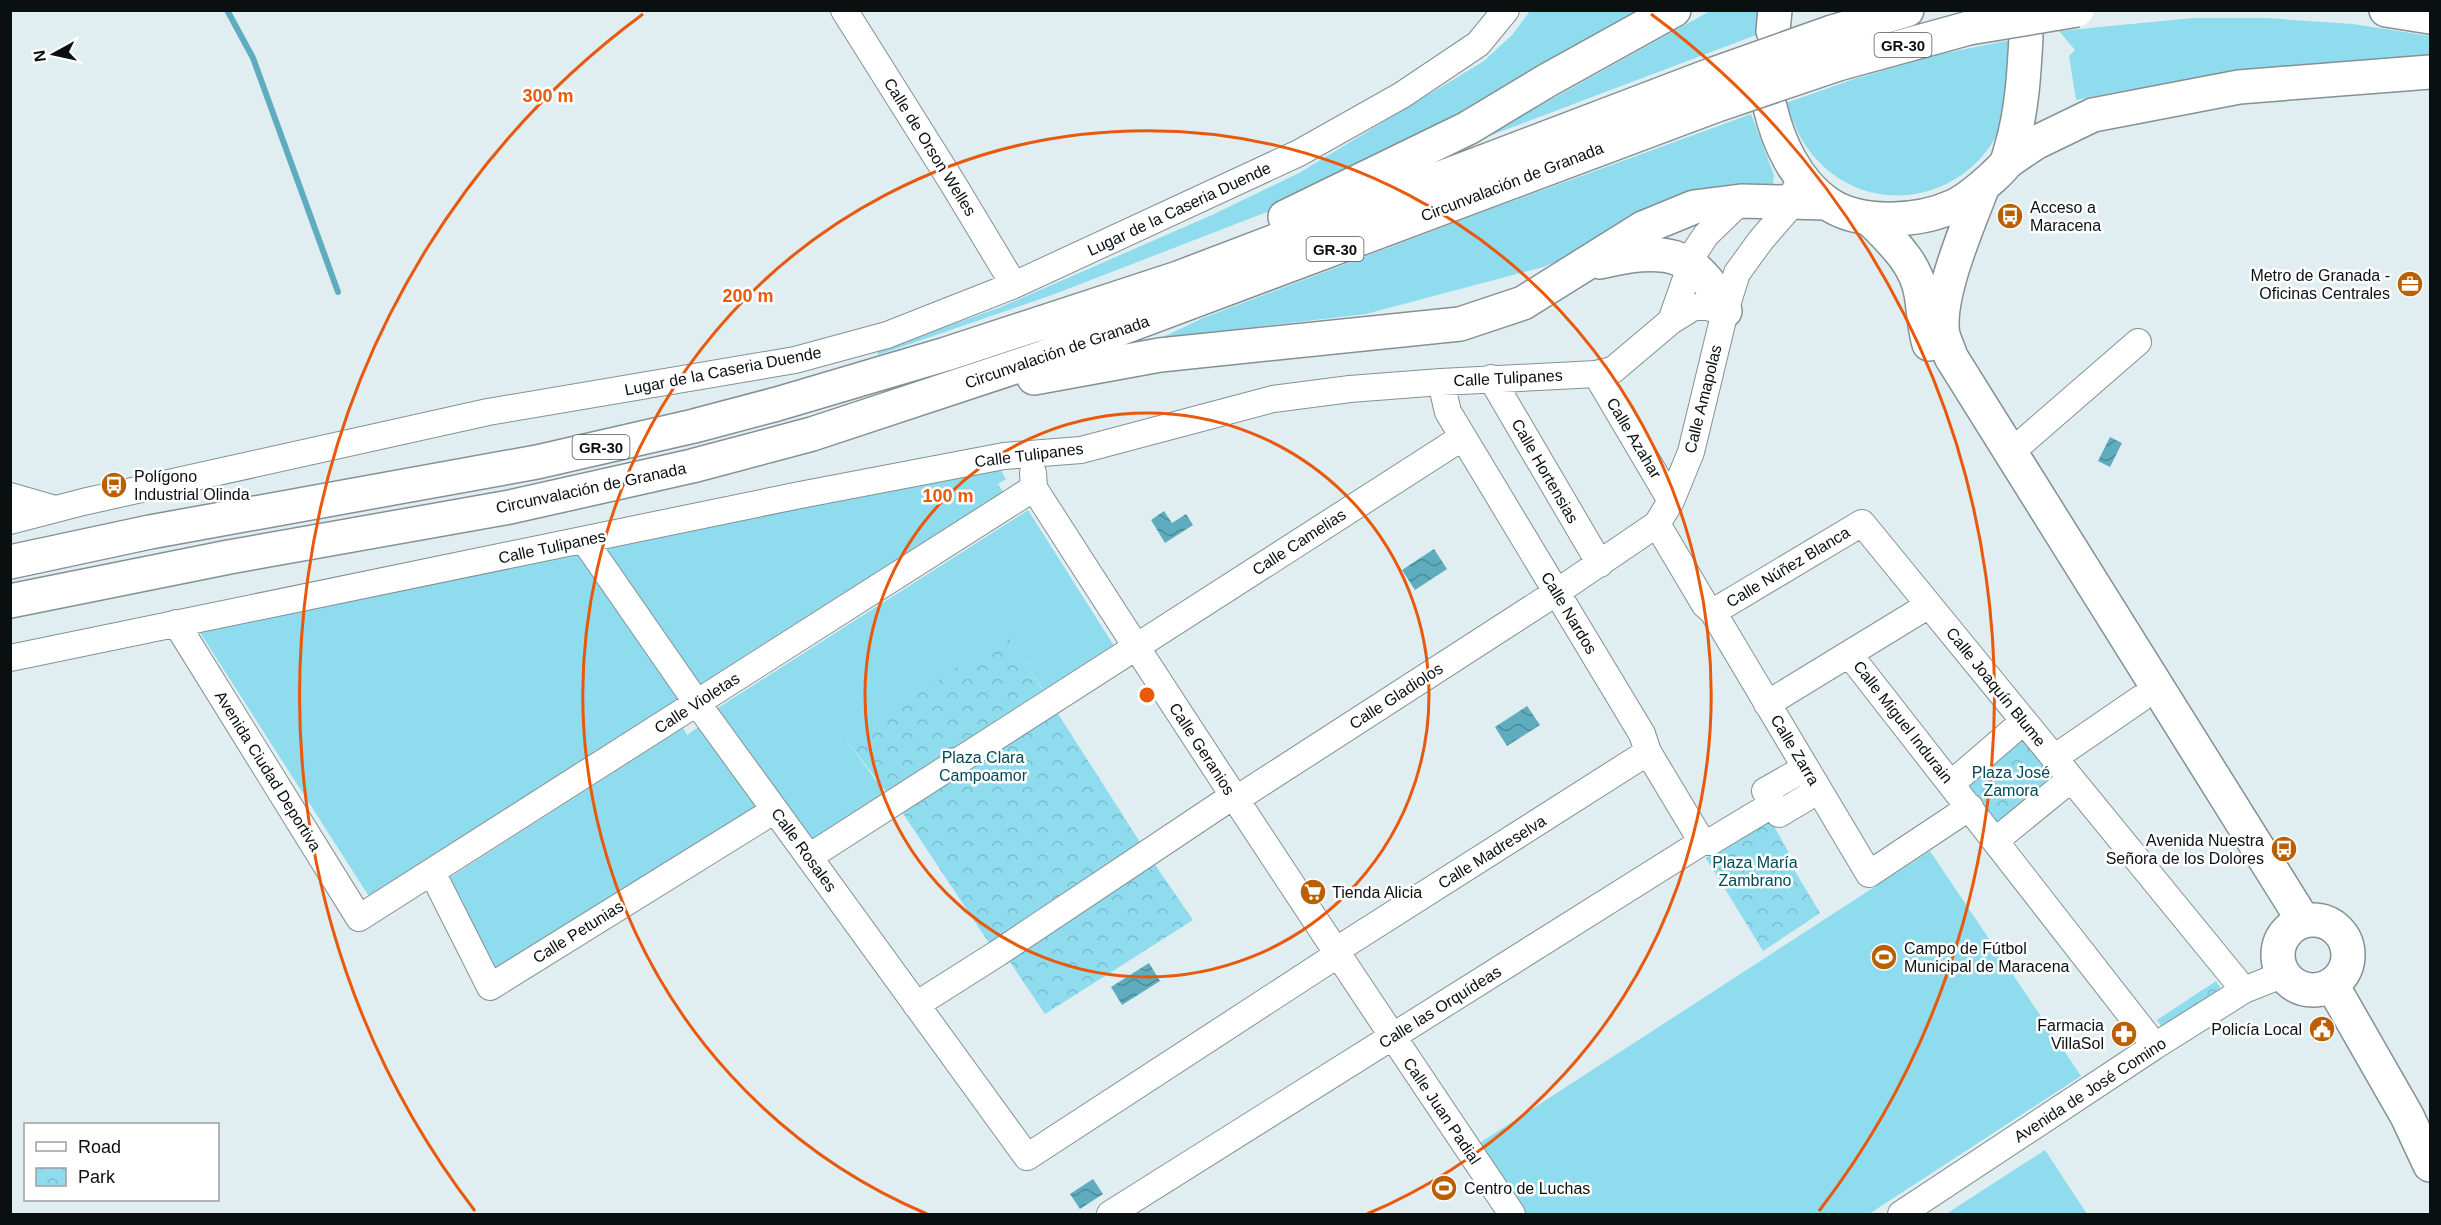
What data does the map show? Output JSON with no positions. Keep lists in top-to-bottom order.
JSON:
{
  "streets": {
    "main road": ["GR-30", "Circunvalación de Granada"],
    "street": [
      "Calle de Orson Welles",
      "Lugar de la Caseria Duende",
      "Calle Tulipanes",
      "Calle Amapolas",
      "Calle Azahar",
      "Calle Hortensias",
      "Calle Camelias",
      "Calle Núñez Blanca",
      "Calle Nardos",
      "Calle Joaquín Blume",
      "Calle Gladiolos",
      "Calle Violetas",
      "Calle Miguel Indurain",
      "Calle Geranios",
      "Calle Zarra",
      "Avenida Ciudad Deportiva",
      "Calle Rosales",
      "Calle Madreselva",
      "Calle Petunias",
      "Calle las Orquídeas",
      "Avenida de José Comino",
      "Calle Juan Padial"
    ]
  },
  "crossings": [
    ["Calle de Orson Welles", "Lugar de la Caseria Duende"],
    ["Calle Tulipanes", "Calle Amapolas"],
    ["Calle Tulipanes", "Calle Azahar"],
    ["Calle Tulipanes", "Calle Hortensias"],
    ["Calle Tulipanes", "Calle Nardos"],
    ["Calle Tulipanes", "Calle Geranios"],
    ["Calle Tulipanes", "Avenida Ciudad Deportiva"],
    ["Calle Tulipanes", "Calle Rosales"],
    ["Calle Amapolas", "Calle Azahar"],
    ["Calle Amapolas", "Calle Hortensias"],
    ["Calle Amapolas", "Calle Nardos"],
    ["Calle Amapolas", "Calle Gladiolos"],
    ["Calle Amapolas", "Calle Zarra"],
    ["Calle Camelias", "Calle Nardos"],
    ["Calle Camelias", "Calle Geranios"],
    ["Calle Núñez Blanca", "Calle Joaquín Blume"],
    ["Calle Núñez Blanca", "Calle Zarra"],
    ["Calle Nardos", "Calle Gladiolos"],
    ["Calle Nardos", "Calle Madreselva"],
    ["Calle Nardos", "Calle las Orquídeas"],
    ["Calle Joaquín Blume", "Avenida de José Comino"],
    ["Calle Gladiolos", "Calle Geranios"],
    ["Calle Violetas", "Calle Geranios"],
    ["Calle Violetas", "Avenida Ciudad Deportiva"],
    ["Calle Violetas", "Calle Rosales"],
    ["Calle Violetas", "Calle Petunias"],
    ["Calle Miguel Indurain", "Calle Zarra"],
    ["Calle Miguel Indurain", "Avenida de José Comino"],
    ["Calle Geranios", "Calle Madreselva"],
    ["Calle Geranios", "Calle las Orquídeas"],
    ["Calle Geranios", "Calle Juan Padial"],
    ["Calle Rosales", "Calle Madreselva"],
    ["Calle Rosales", "Calle Petunias"],
    ["Calle las Orquídeas", "Calle Juan Padial"]
  ],
  "parks": ["Plaza Clara Campoamor", "Plaza José Zamora", "Plaza María Zambrano"],
  "places": {
    "bus stop": ["Acceso a Maracena", "Polígono Industrial Olinda", "Avenida Nuestra Señora de los Dolores"],
    "office": ["Metro de Granada - Oficinas Centrales"],
    "supermarket": ["Tienda Alicia"],
    "sports": ["Campo de Fútbol Municipal de Maracena", "Centro de Luchas"],
    "public building": ["Policía Local"],
    "pharmacy": ["Farmacia VillaSol"]
  },
  "legend": ["Road", "Park"],
  "north": "left",
  "rings": ["300 m", "200 m", "100 m"]
}
